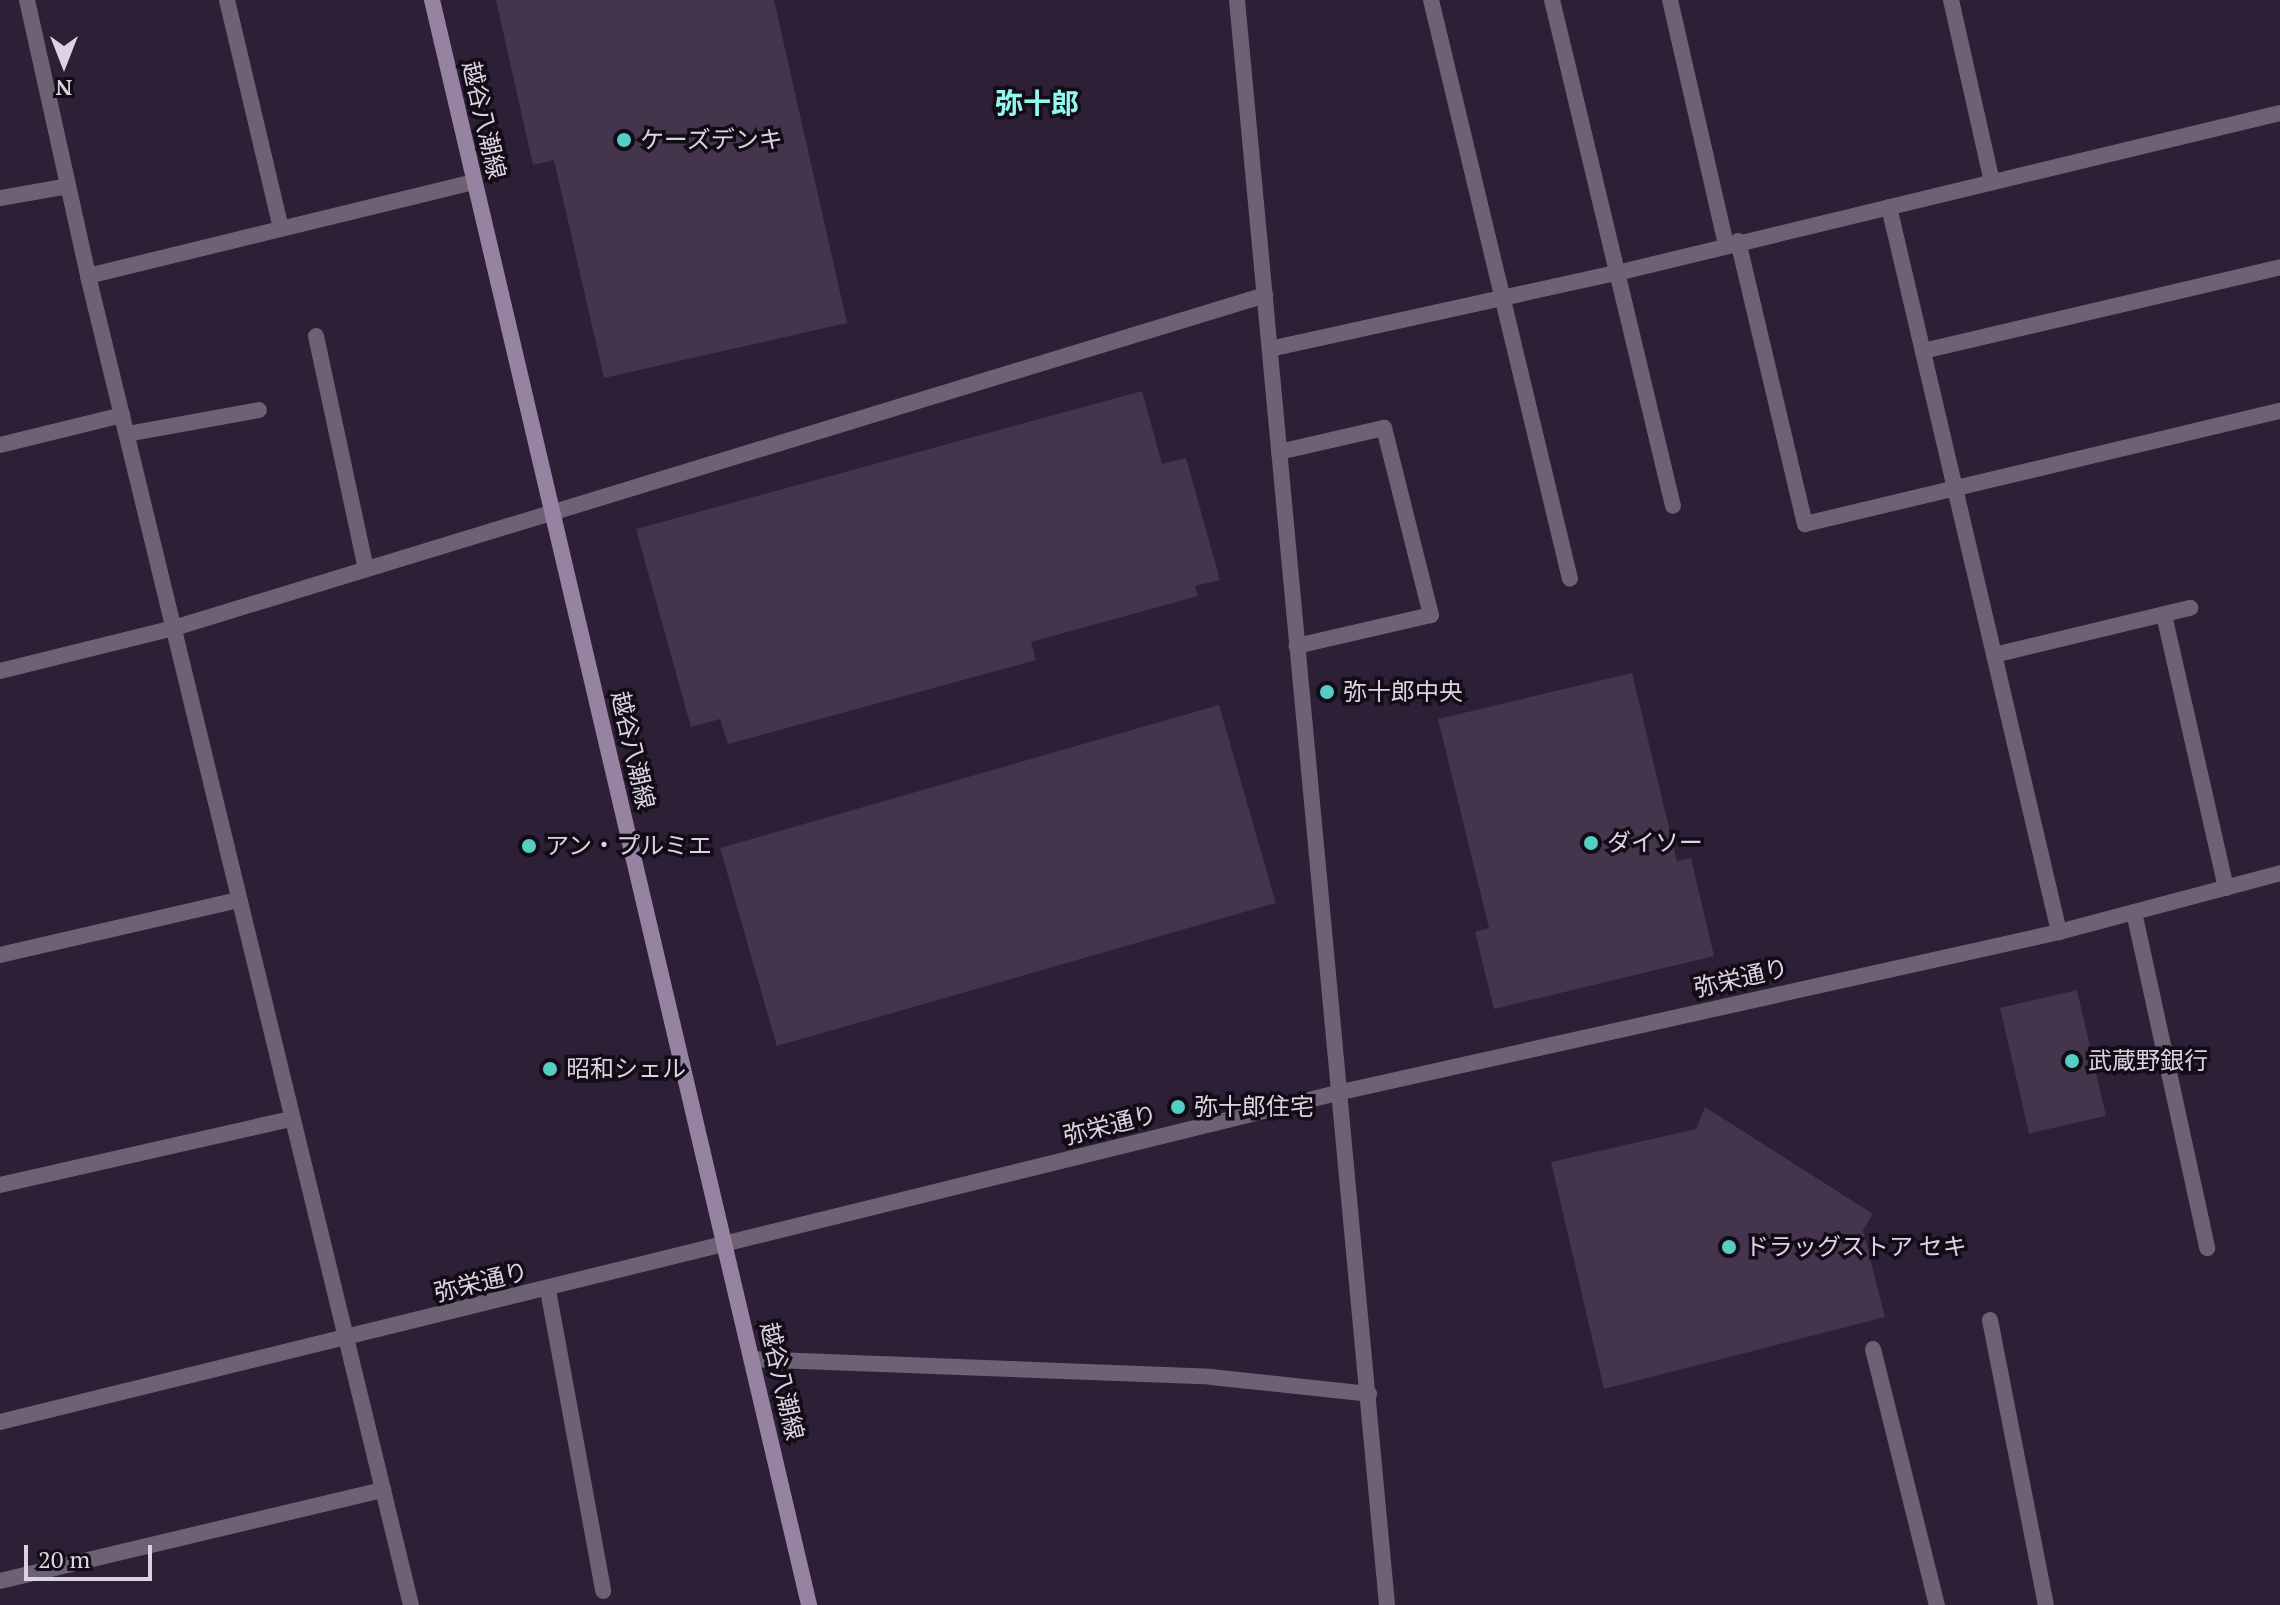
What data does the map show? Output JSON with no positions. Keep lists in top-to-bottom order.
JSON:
{
  "streets": {
    "main road": ["越谷八潮線"],
    "street": ["弥栄通り"]
  },
  "crossings": [
    ["越谷八潮線", "弥栄通り"]
  ],
  "districts": ["弥十郎"],
  "places": [
    "ケーズデンキ",
    "弥十郎中央",
    "ダイソー",
    "アン・プルミエ",
    "武蔵野銀行",
    "昭和シェル",
    "弥十郎住宅",
    "ドラッグストア セキ"
  ],
  "scale_bar": "20 m",
  "north": "bottom"
}
